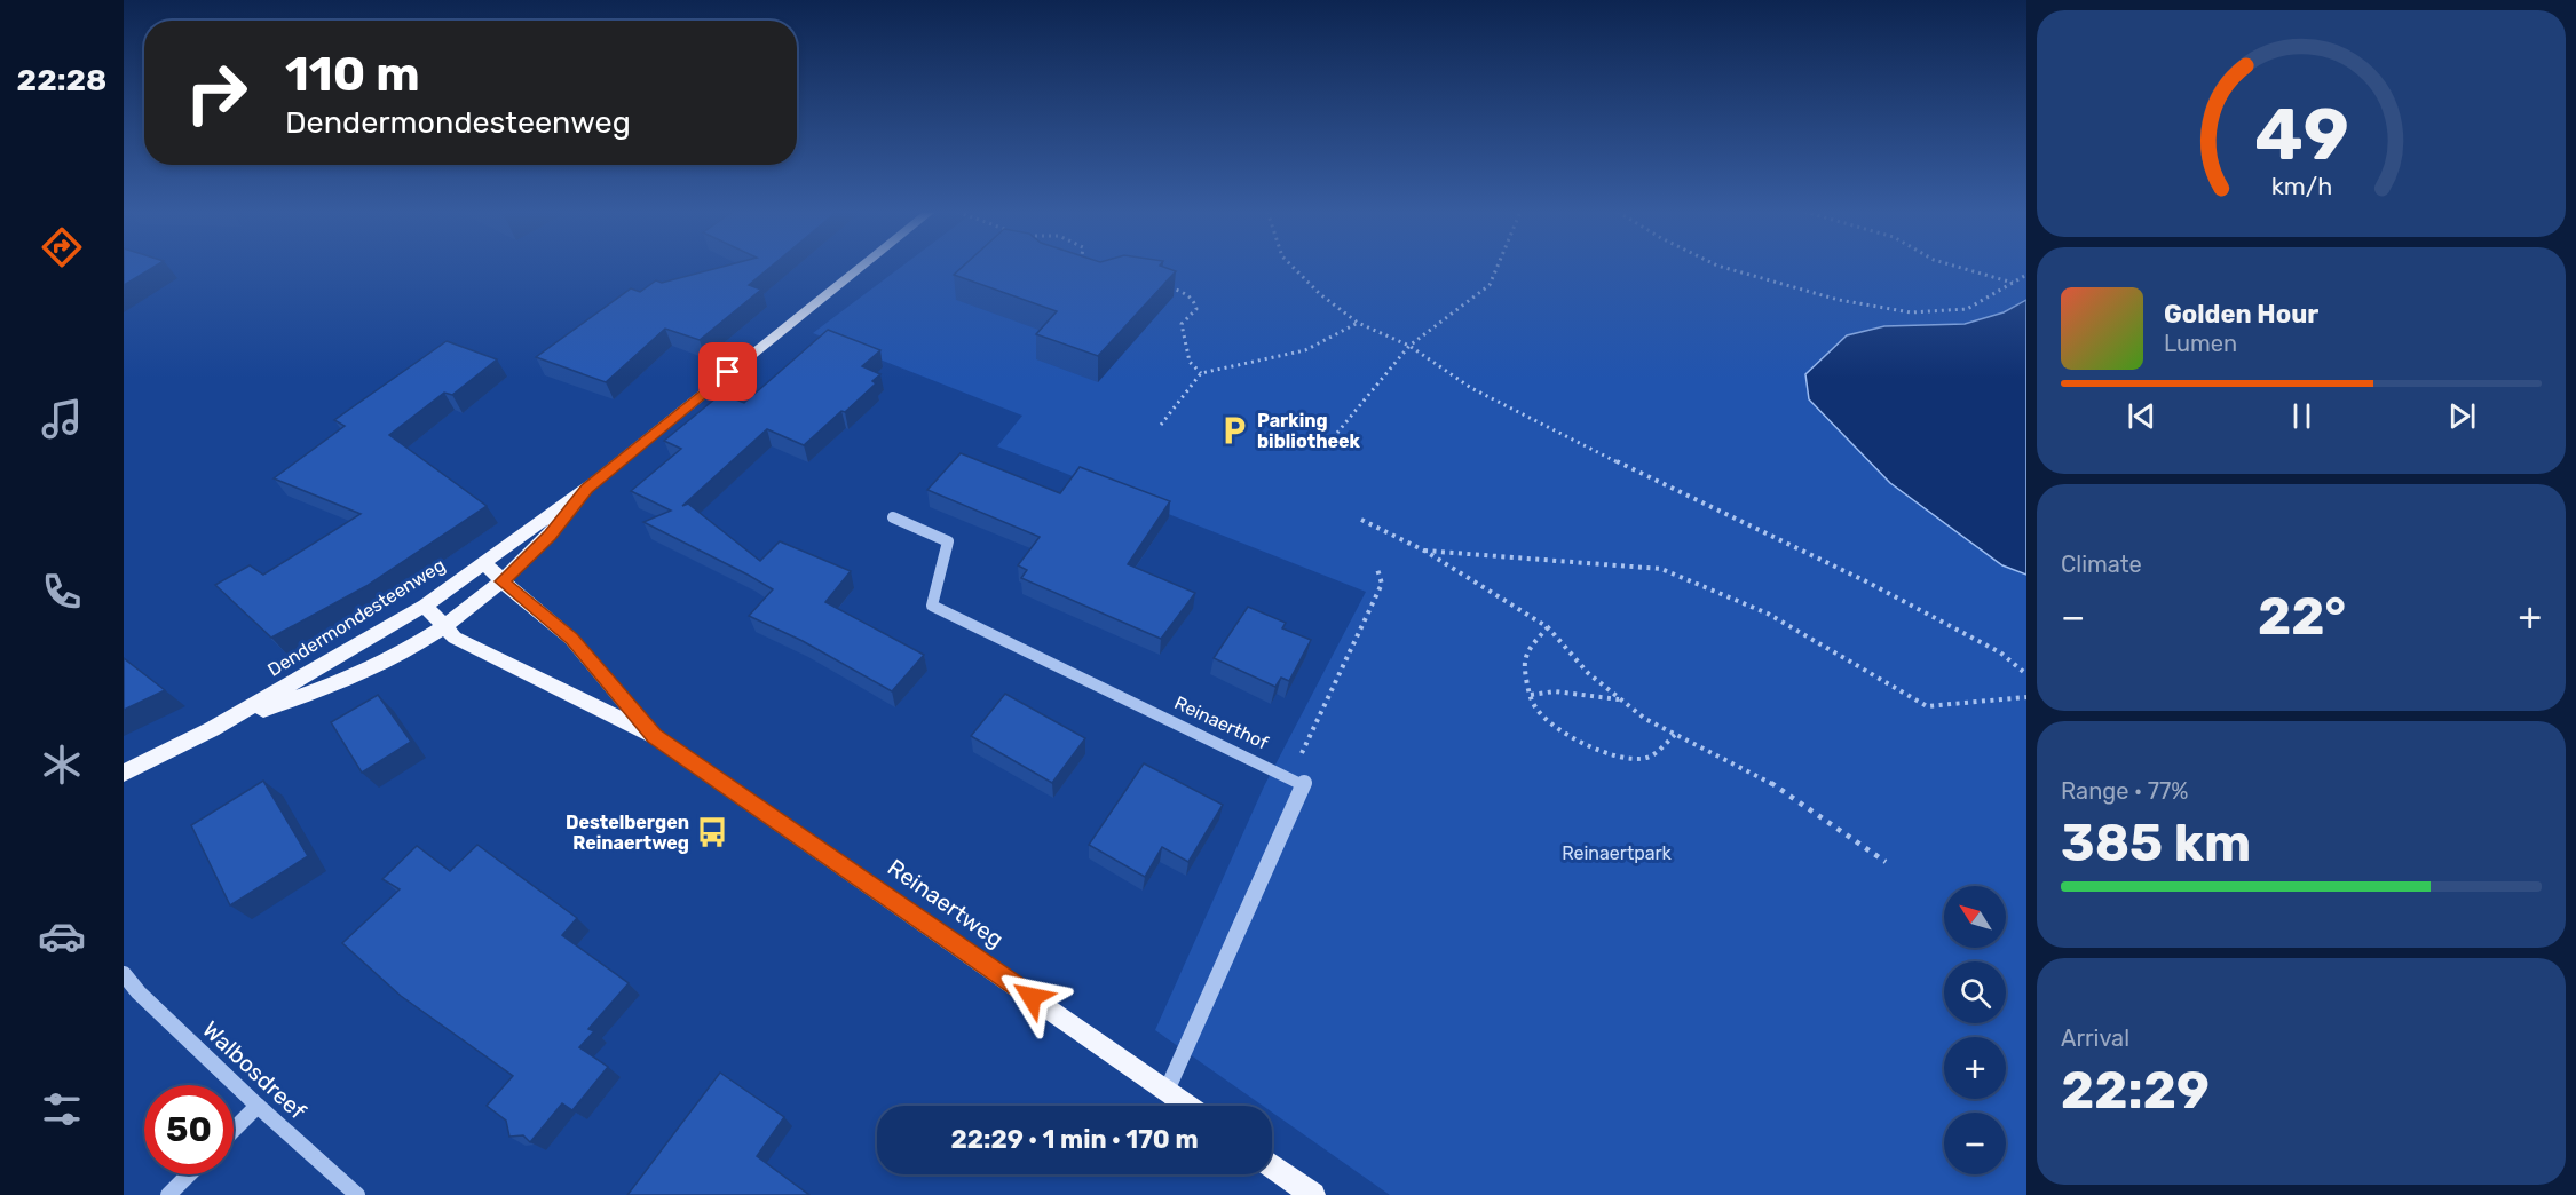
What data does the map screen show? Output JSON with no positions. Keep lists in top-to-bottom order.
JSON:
{
  "streets": {
    "main road": ["Dendermondesteenweg", "Reinaertweg"],
    "street": ["Reinaerthof", "Walbosdreef"]
  },
  "crossings": [
    ["Dendermondesteenweg", "Reinaertweg"]
  ],
  "parks": ["Reinaertpark"],
  "places": {
    "parking": ["Parking bibliotheek"],
    "bus stop": ["Destelbergen Reinaertweg"]
  },
  "north": "top left",
  "page": {
    "tabs": "22:28",
    "turn": ["110 m", "Dendermondesteenweg"],
    "song": ["Golden Hour", "Lumen"],
    "tile": [
      "Climate",
      ["Range · 77%", "385 km"],
      ["Arrival", "22:29"]
    ],
    "heat": ["−", "22°", "+"],
    "map_buttons": ["+", "−"],
    "limit": "50",
    "trip": "22:29 · 1 min · 170 m",
    "gauge": ["49", "km/h"]
  }
}
